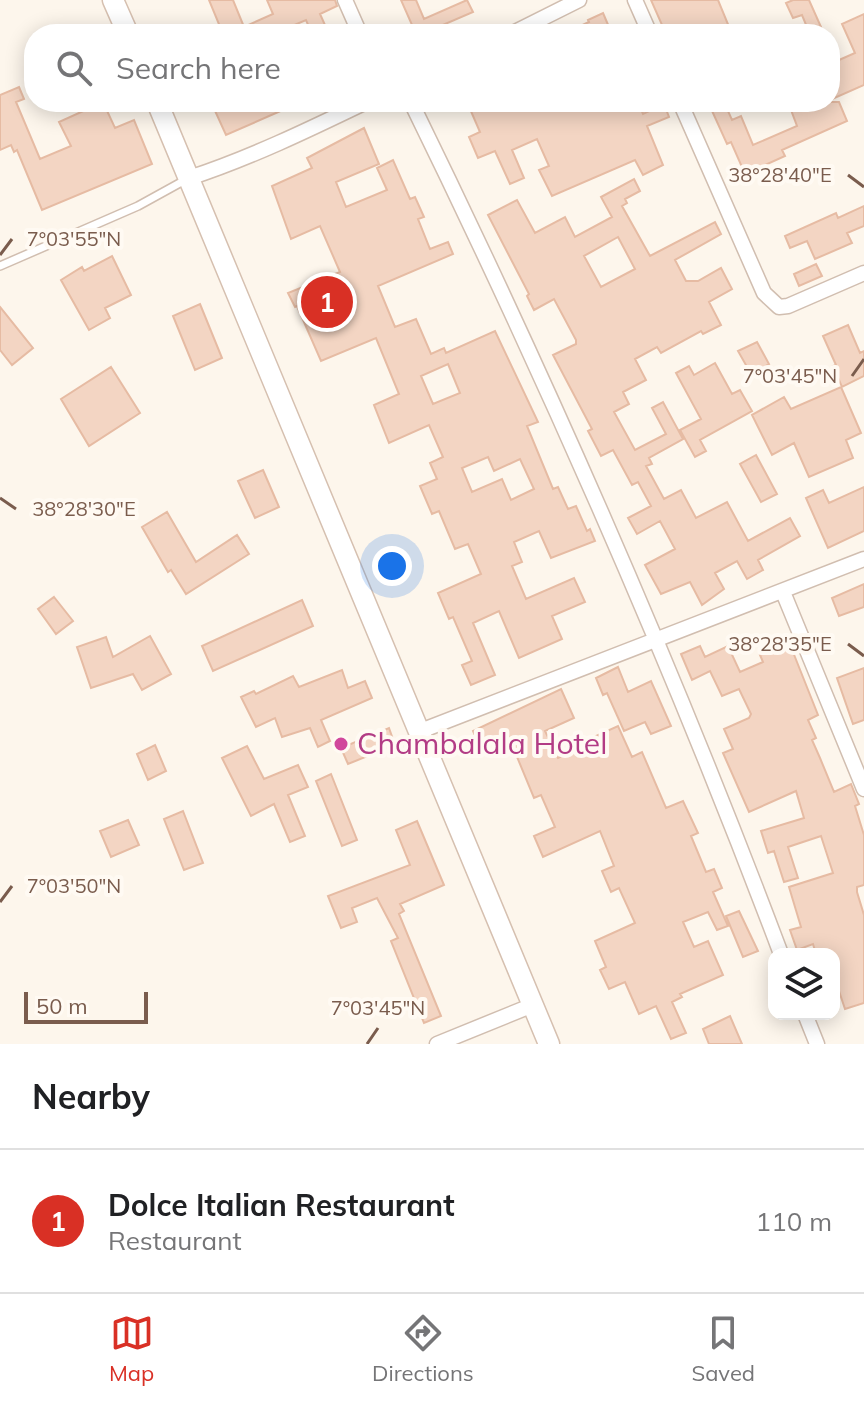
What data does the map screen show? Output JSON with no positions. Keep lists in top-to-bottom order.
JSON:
{
  "places": ["Chambalala Hotel"],
  "scale_bar": "50 m",
  "page": {
    "search": "Search here",
    "pins": "1",
    "scale": "50 m",
    "heading": "Nearby",
    "list": [
      {
        "mark": "1",
        "name": "Dolce Italian Restaurant",
        "note": "Restaurant",
        "value": "110 m"
      }
    ],
    "nav": ["Map", "Directions", "Saved"]
  },
  "coordinates": [
    "38°28'40\"E",
    "7°03'55\"N",
    "7°03'45\"N",
    "38°28'30\"E",
    "38°28'35\"E",
    "7°03'50\"N"
  ]
}
